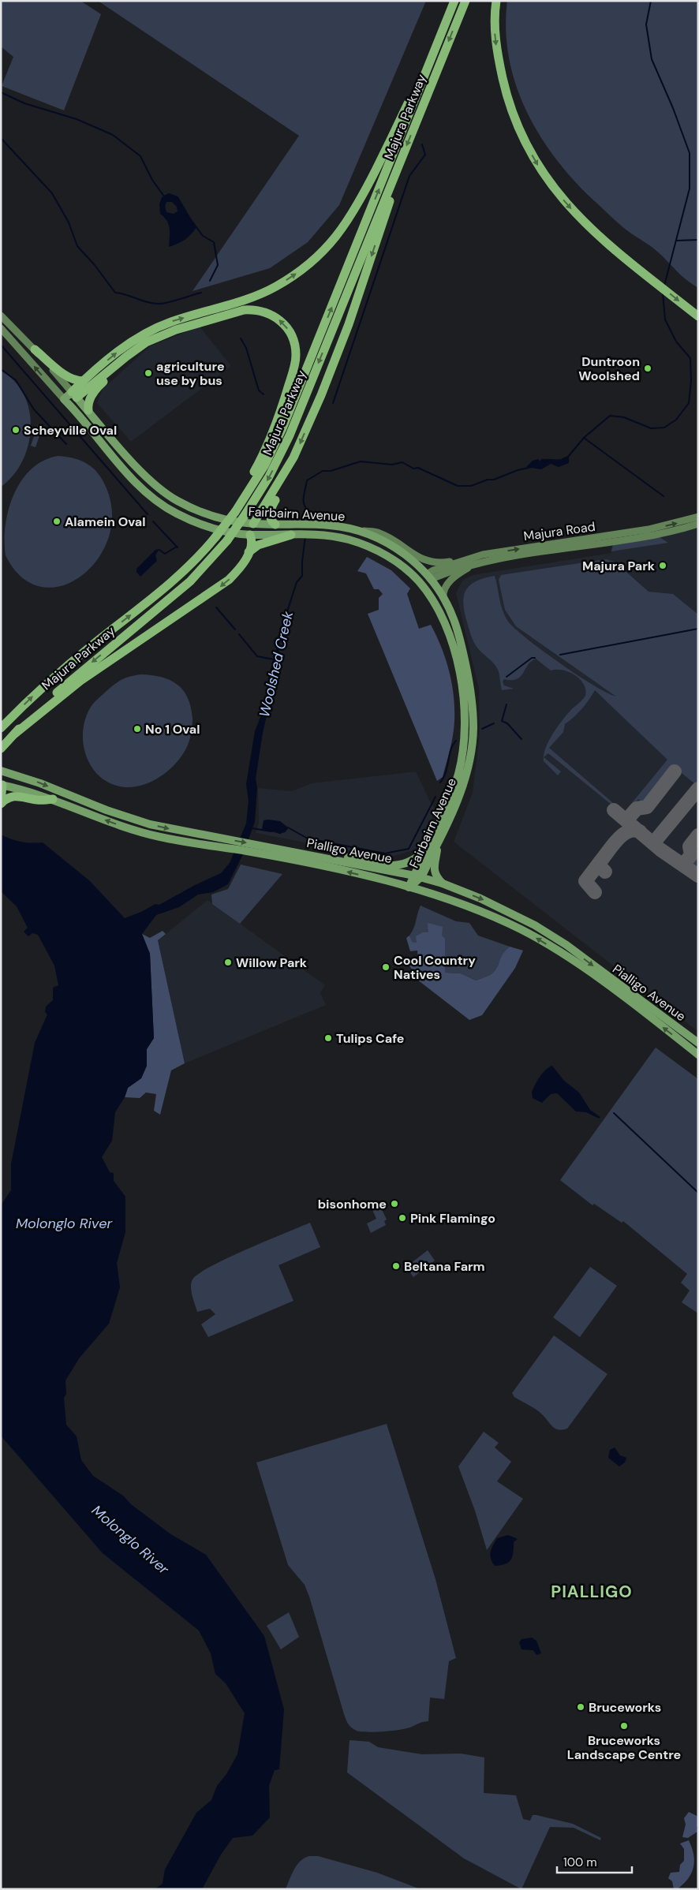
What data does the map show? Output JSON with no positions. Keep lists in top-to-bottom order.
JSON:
{
  "streets": {
    "highway": ["Majura Parkway"],
    "main road": ["Fairbairn Avenue", "Majura Road", "Pialligo Avenue"]
  },
  "crossings": [
    ["Fairbairn Avenue", "Majura Road"],
    ["Fairbairn Avenue", "Pialligo Avenue"]
  ],
  "districts": ["PIALLIGO"],
  "water": ["Woolshed Creek", "Molonglo River"],
  "places": [
    "Duntroon Woolshed",
    "agriculture use by bus",
    "Scheyville Oval",
    "Alamein Oval",
    "Majura Park",
    "No 1 Oval",
    "Willow Park",
    "Cool Country Natives",
    "Tulips Cafe",
    "bisonhome",
    "Pink Flamingo",
    "Beltana Farm",
    "Bruceworks",
    "Bruceworks Landscape Centre"
  ],
  "scale_bar": "100 m"
}
